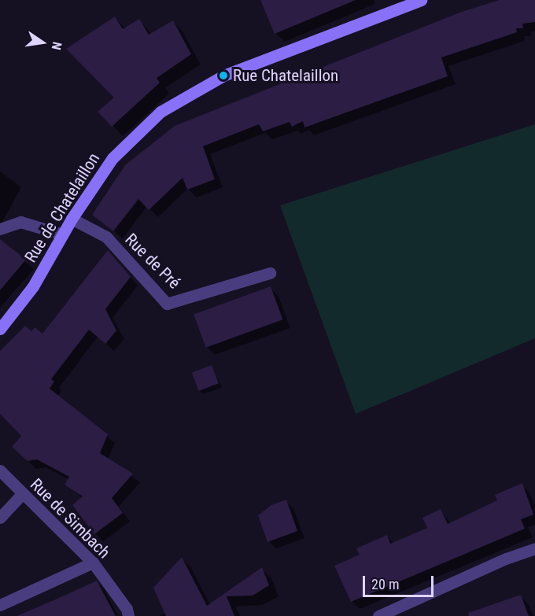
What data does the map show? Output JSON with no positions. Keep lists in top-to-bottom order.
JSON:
{
  "streets": {
    "main road": ["Rue de Chatelaillon"],
    "street": ["Rue de Pré", "Rue de Simbach"]
  },
  "crossings": [
    ["Rue de Chatelaillon", "Rue de Pré"]
  ],
  "places": ["Rue Chatelaillon"],
  "scale_bar": "20 m",
  "north": "right"
}
